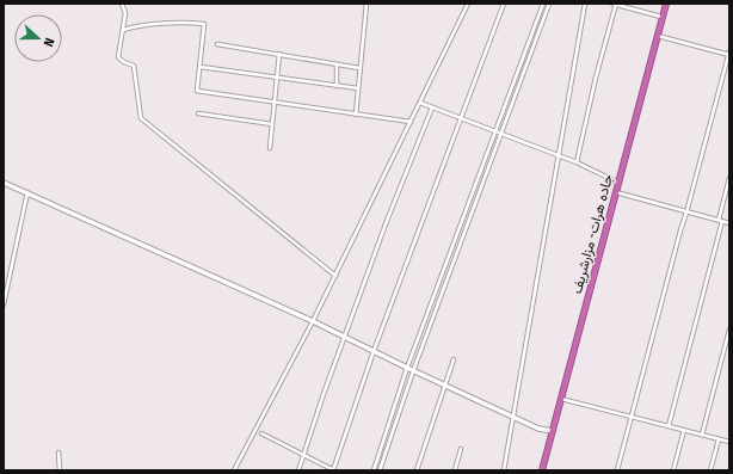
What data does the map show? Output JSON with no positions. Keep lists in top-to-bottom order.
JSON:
{
  "streets": {
    "highway": ["جاده هرات- مزارشریف"]
  },
  "north": "right"
}
